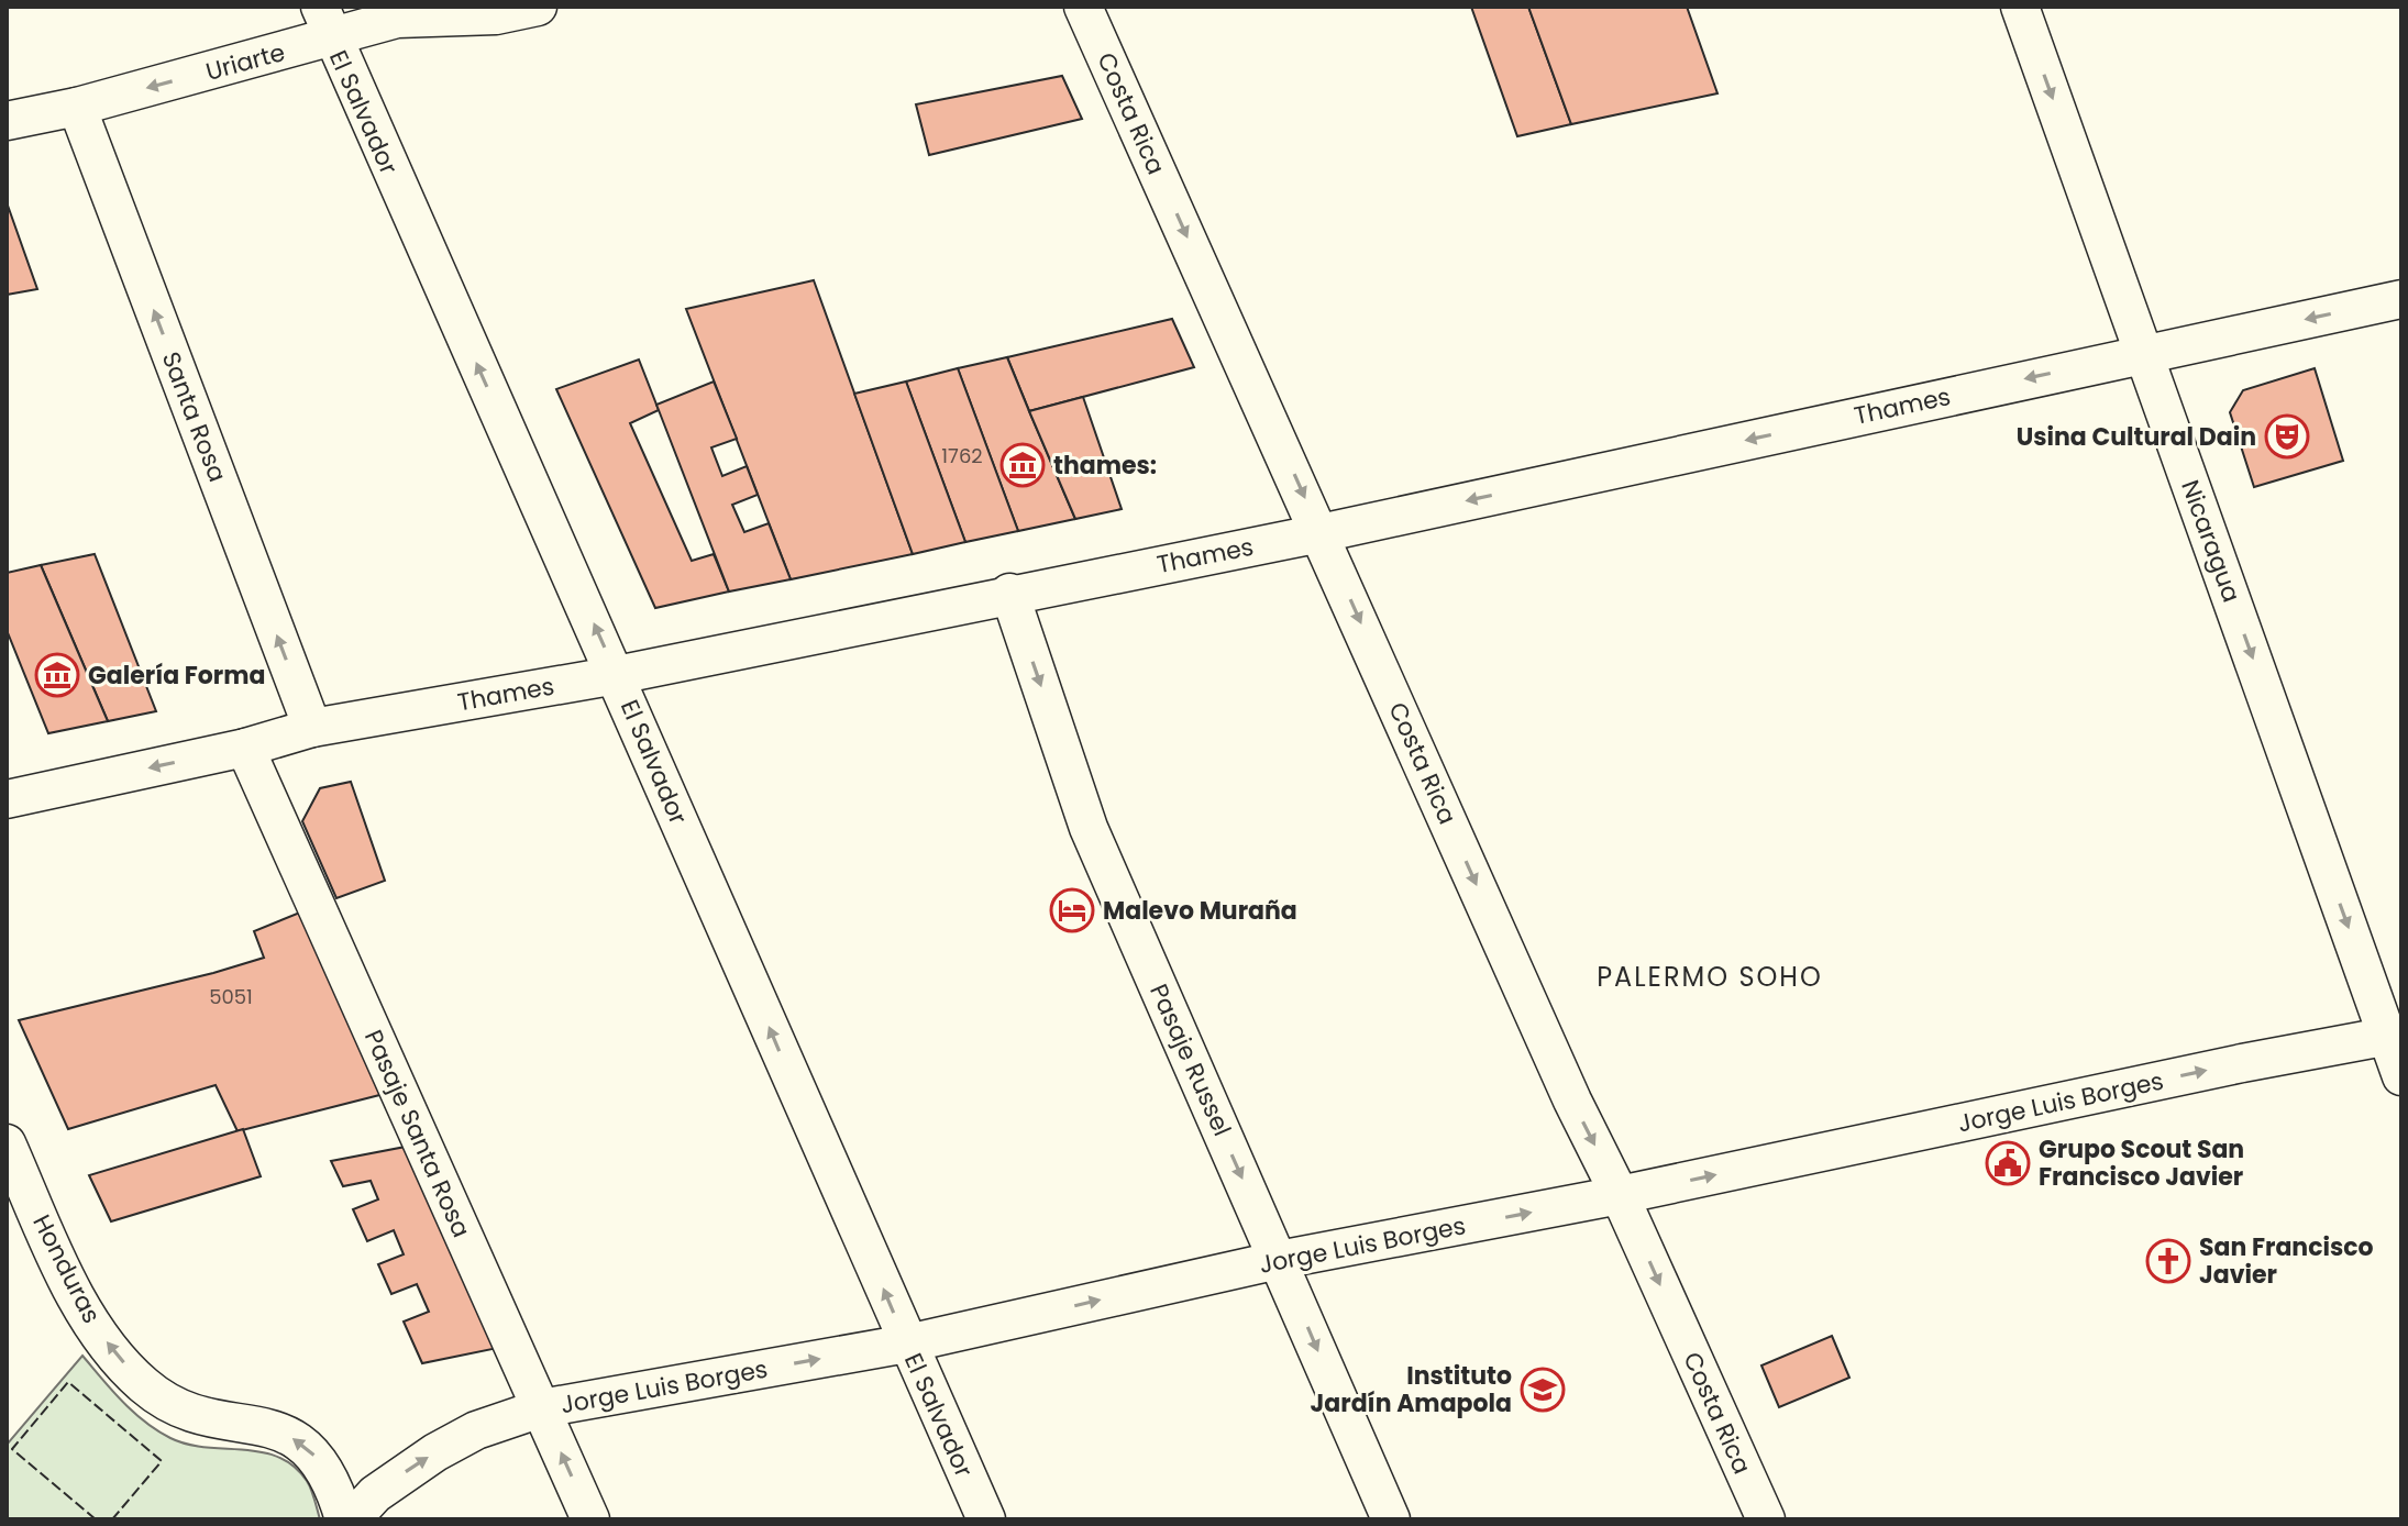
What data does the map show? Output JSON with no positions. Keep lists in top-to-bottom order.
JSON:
{
  "streets": {
    "street": [
      "Uriarte",
      "El Salvador",
      "Costa Rica",
      "Thames",
      "Santa Rosa",
      "Nicaragua",
      "Pasaje Russel",
      "Jorge Luis Borges",
      "Pasaje Santa Rosa",
      "Honduras"
    ]
  },
  "crossings": [
    ["Uriarte", "El Salvador"],
    ["Uriarte", "Santa Rosa"],
    ["El Salvador", "Thames"],
    ["El Salvador", "Jorge Luis Borges"],
    ["Costa Rica", "Thames"],
    ["Costa Rica", "Jorge Luis Borges"],
    ["Thames", "Santa Rosa"],
    ["Thames", "Nicaragua"],
    ["Thames", "Pasaje Russel"],
    ["Thames", "Pasaje Santa Rosa"],
    ["Nicaragua", "Jorge Luis Borges"],
    ["Pasaje Russel", "Jorge Luis Borges"],
    ["Jorge Luis Borges", "Pasaje Santa Rosa"]
  ],
  "one_way": [
    "Uriarte",
    "El Salvador",
    "Costa Rica",
    "Thames",
    "Santa Rosa",
    "Nicaragua",
    "Pasaje Russel",
    "Jorge Luis Borges",
    "Honduras"
  ],
  "districts": ["PALERMO SOHO"],
  "places": {
    "theatre": ["Usina Cultural Dain"],
    "museum": ["thames:", "Galería Forma"],
    "hotel": ["Malevo Muraña"],
    "public building": ["Grupo Scout San Francisco Javier"],
    "church": ["San Francisco Javier"],
    "school or university": ["Instituto Jardín Amapola"]
  },
  "house_numbers": ["1762", "5051"]
}
